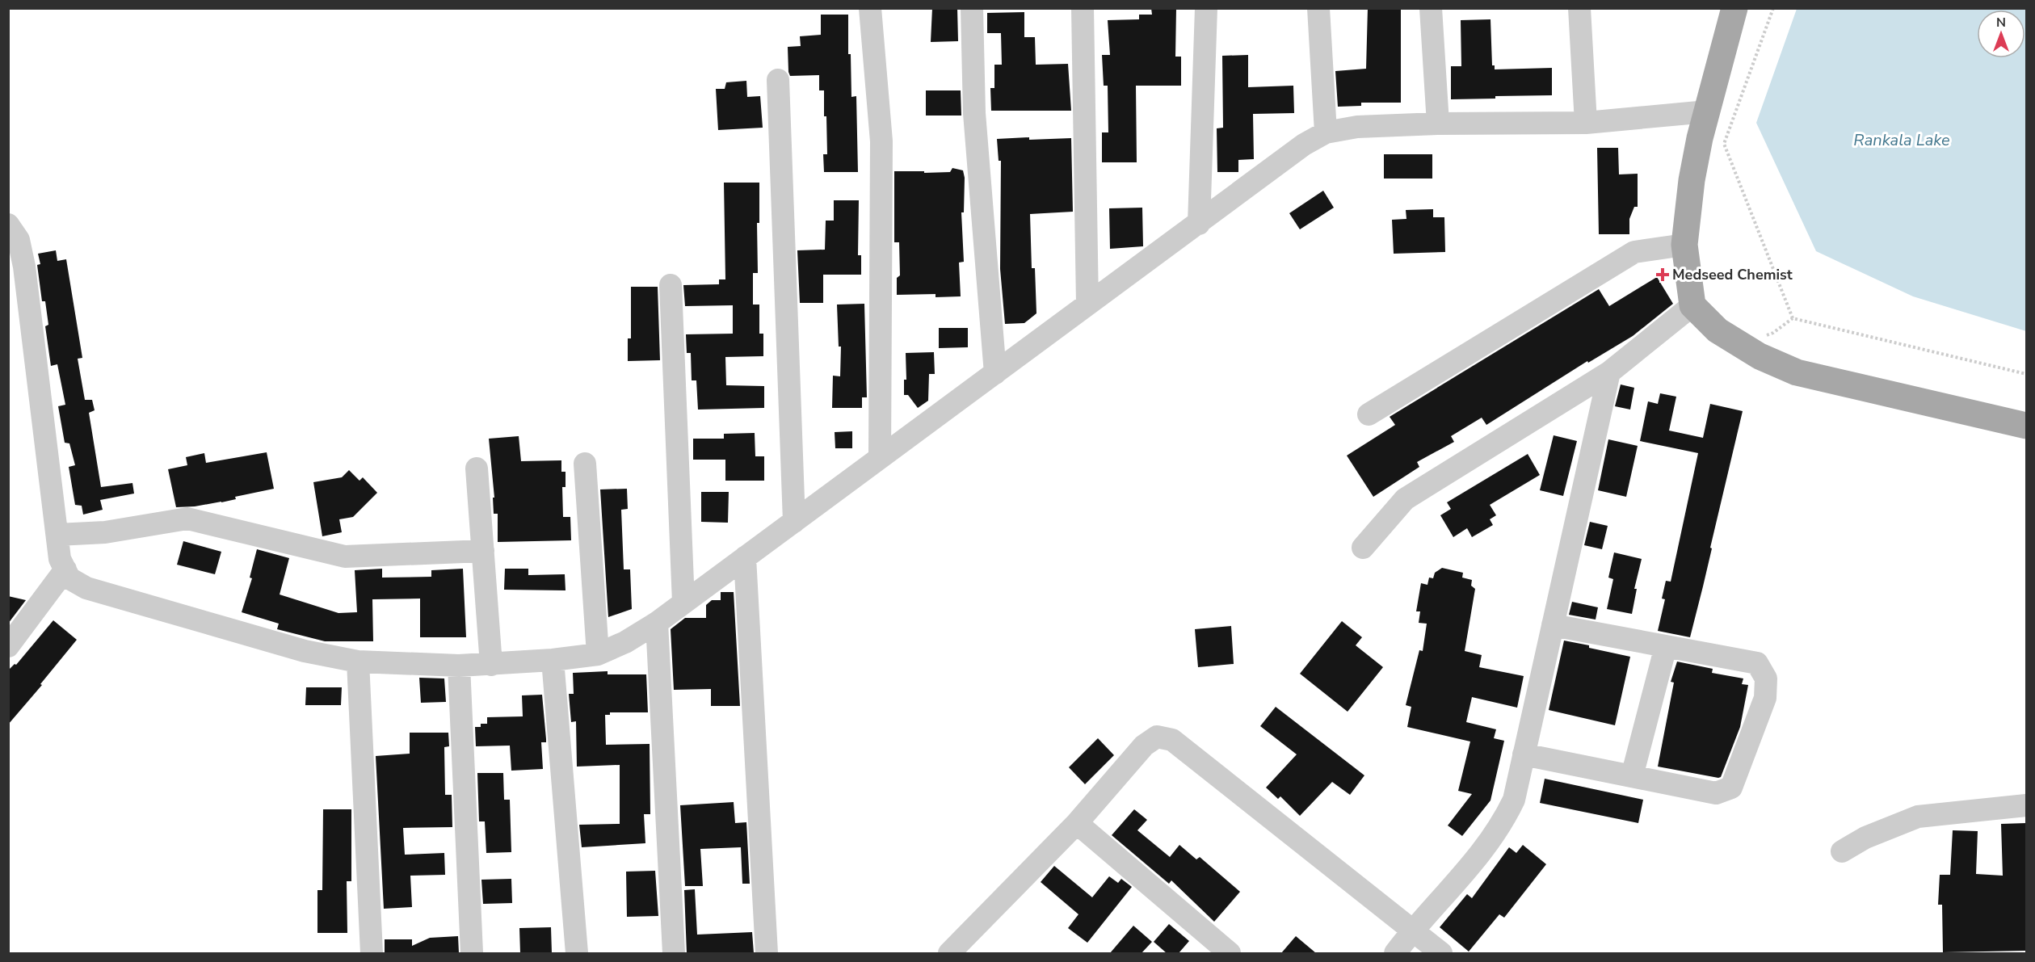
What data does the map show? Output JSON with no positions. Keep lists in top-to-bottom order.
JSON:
{
  "water": ["Rankala Lake"],
  "places": {
    "health": ["Medseed Chemist"]
  },
  "north": "top"
}
